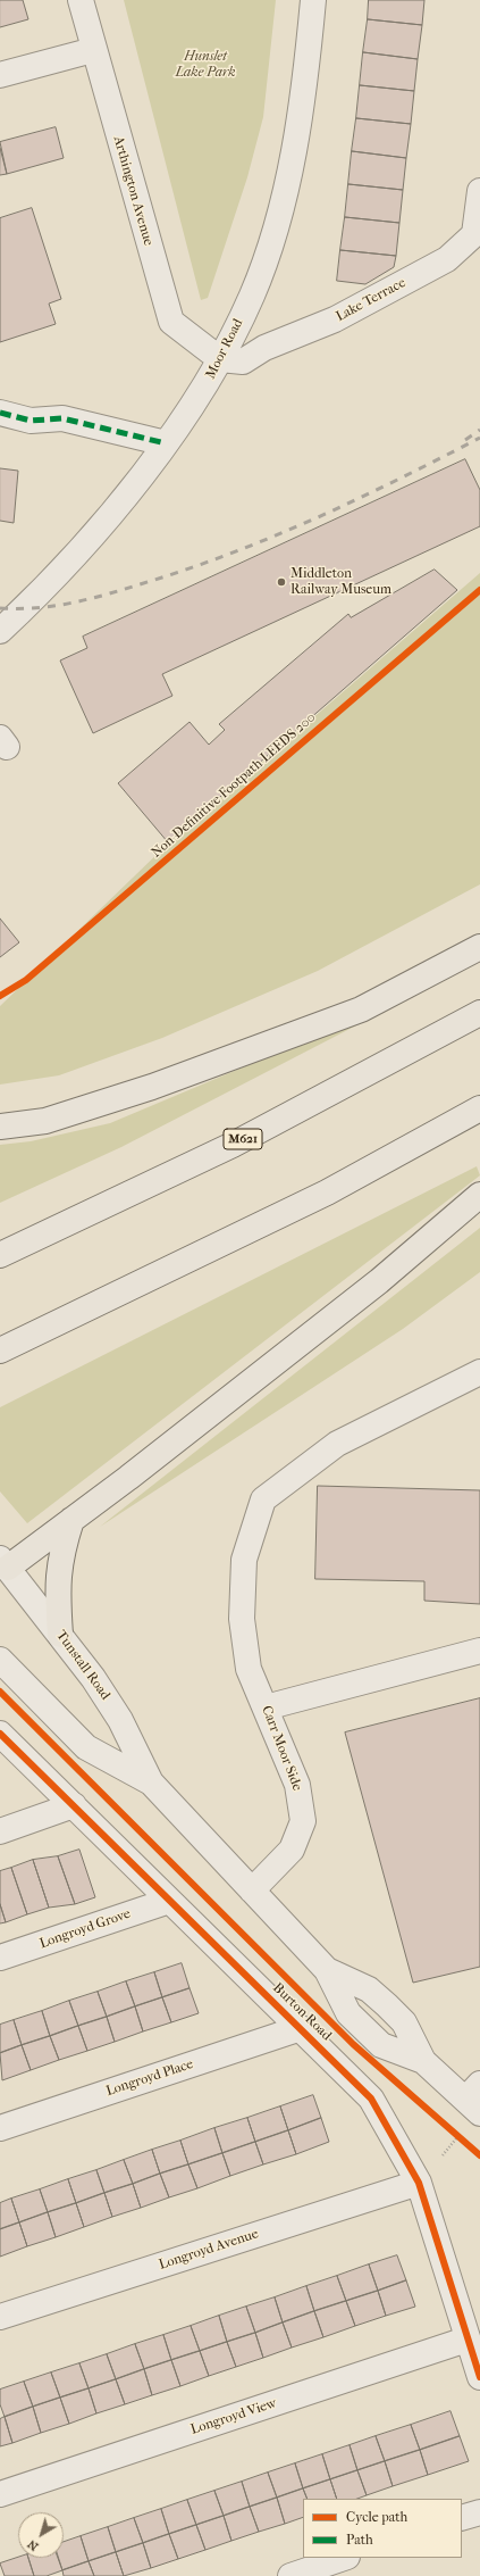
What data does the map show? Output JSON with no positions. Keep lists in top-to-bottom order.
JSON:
{
  "streets": {
    "highway": ["M621"],
    "street": [
      "Arthington Avenue",
      "Lake Terrace",
      "Moor Road",
      "Tunstall Road",
      "Carr Moor Side",
      "Longroyd Grove",
      "Burton Road",
      "Longroyd Place",
      "Longroyd Avenue",
      "Longroyd View"
    ],
    "cycle path": ["Non-Definitive Footpath LEEDS 200"]
  },
  "crossings": [
    ["Arthington Avenue", "Lake Terrace"],
    ["Arthington Avenue", "Moor Road"],
    ["Lake Terrace", "Moor Road"],
    ["Tunstall Road", "Carr Moor Side"],
    ["Longroyd Grove", "Burton Road"],
    ["Burton Road", "Longroyd Place"],
    ["Burton Road", "Longroyd Avenue"],
    ["Burton Road", "Longroyd View"]
  ],
  "parks": ["Hunslet Lake Park"],
  "places": ["Middleton Railway Museum"],
  "legend": ["Cycle path", "Path"],
  "north": "bottom left"
}
